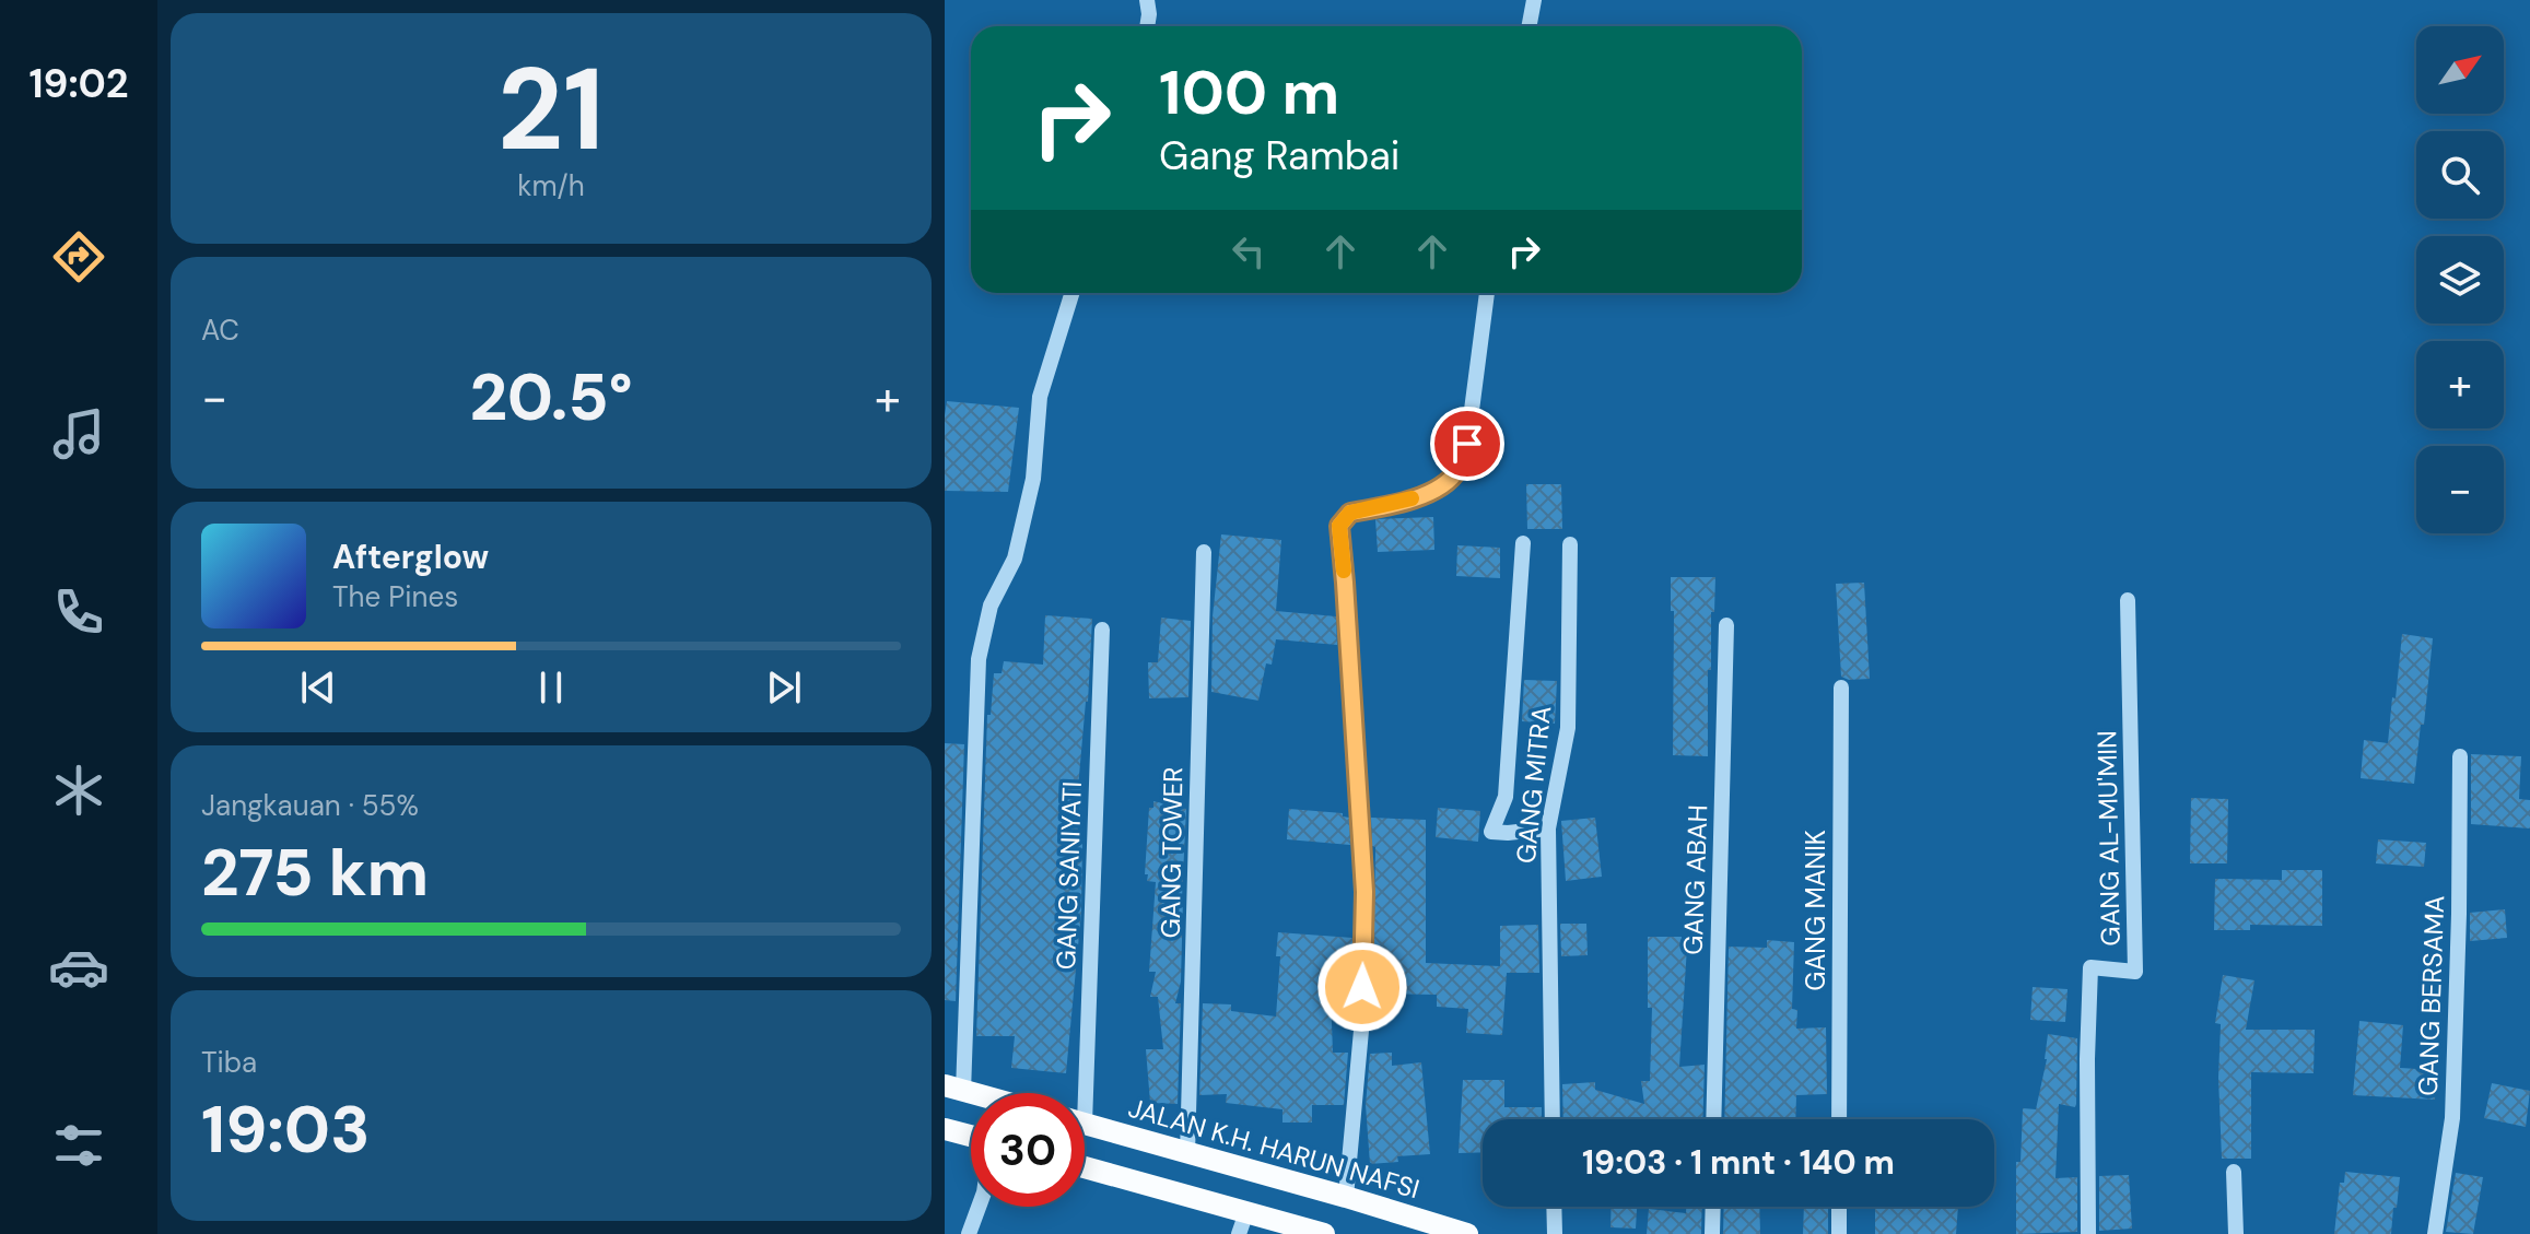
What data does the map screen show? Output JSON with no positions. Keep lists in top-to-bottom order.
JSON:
{
  "streets": {
    "main road": ["JALAN K.H. HARUN NAFSI"],
    "street": [
      "GANG MITRA",
      "GANG AL-MU'MIN",
      "GANG TOWER",
      "GANG SANIYATI",
      "GANG ABAH",
      "GANG MANIK",
      "GANG BERSAMA"
    ]
  },
  "crossings": [
    ["GANG TOWER", "JALAN K.H. HARUN NAFSI"]
  ],
  "north": "top right",
  "page": {
    "tabs": "19:02",
    "tile": [
      ["21", "km/h"],
      "AC",
      ["Jangkauan · 55%", "275 km"],
      ["Tiba", "19:03"]
    ],
    "map_buttons": ["+", "−"],
    "turn": ["100 m", "Gang Rambai"],
    "heat": ["−", "20.5°", "+"],
    "song": ["Afterglow", "The Pines"],
    "limit": "30",
    "trip": "19:03 · 1 mnt · 140 m"
  }
}
